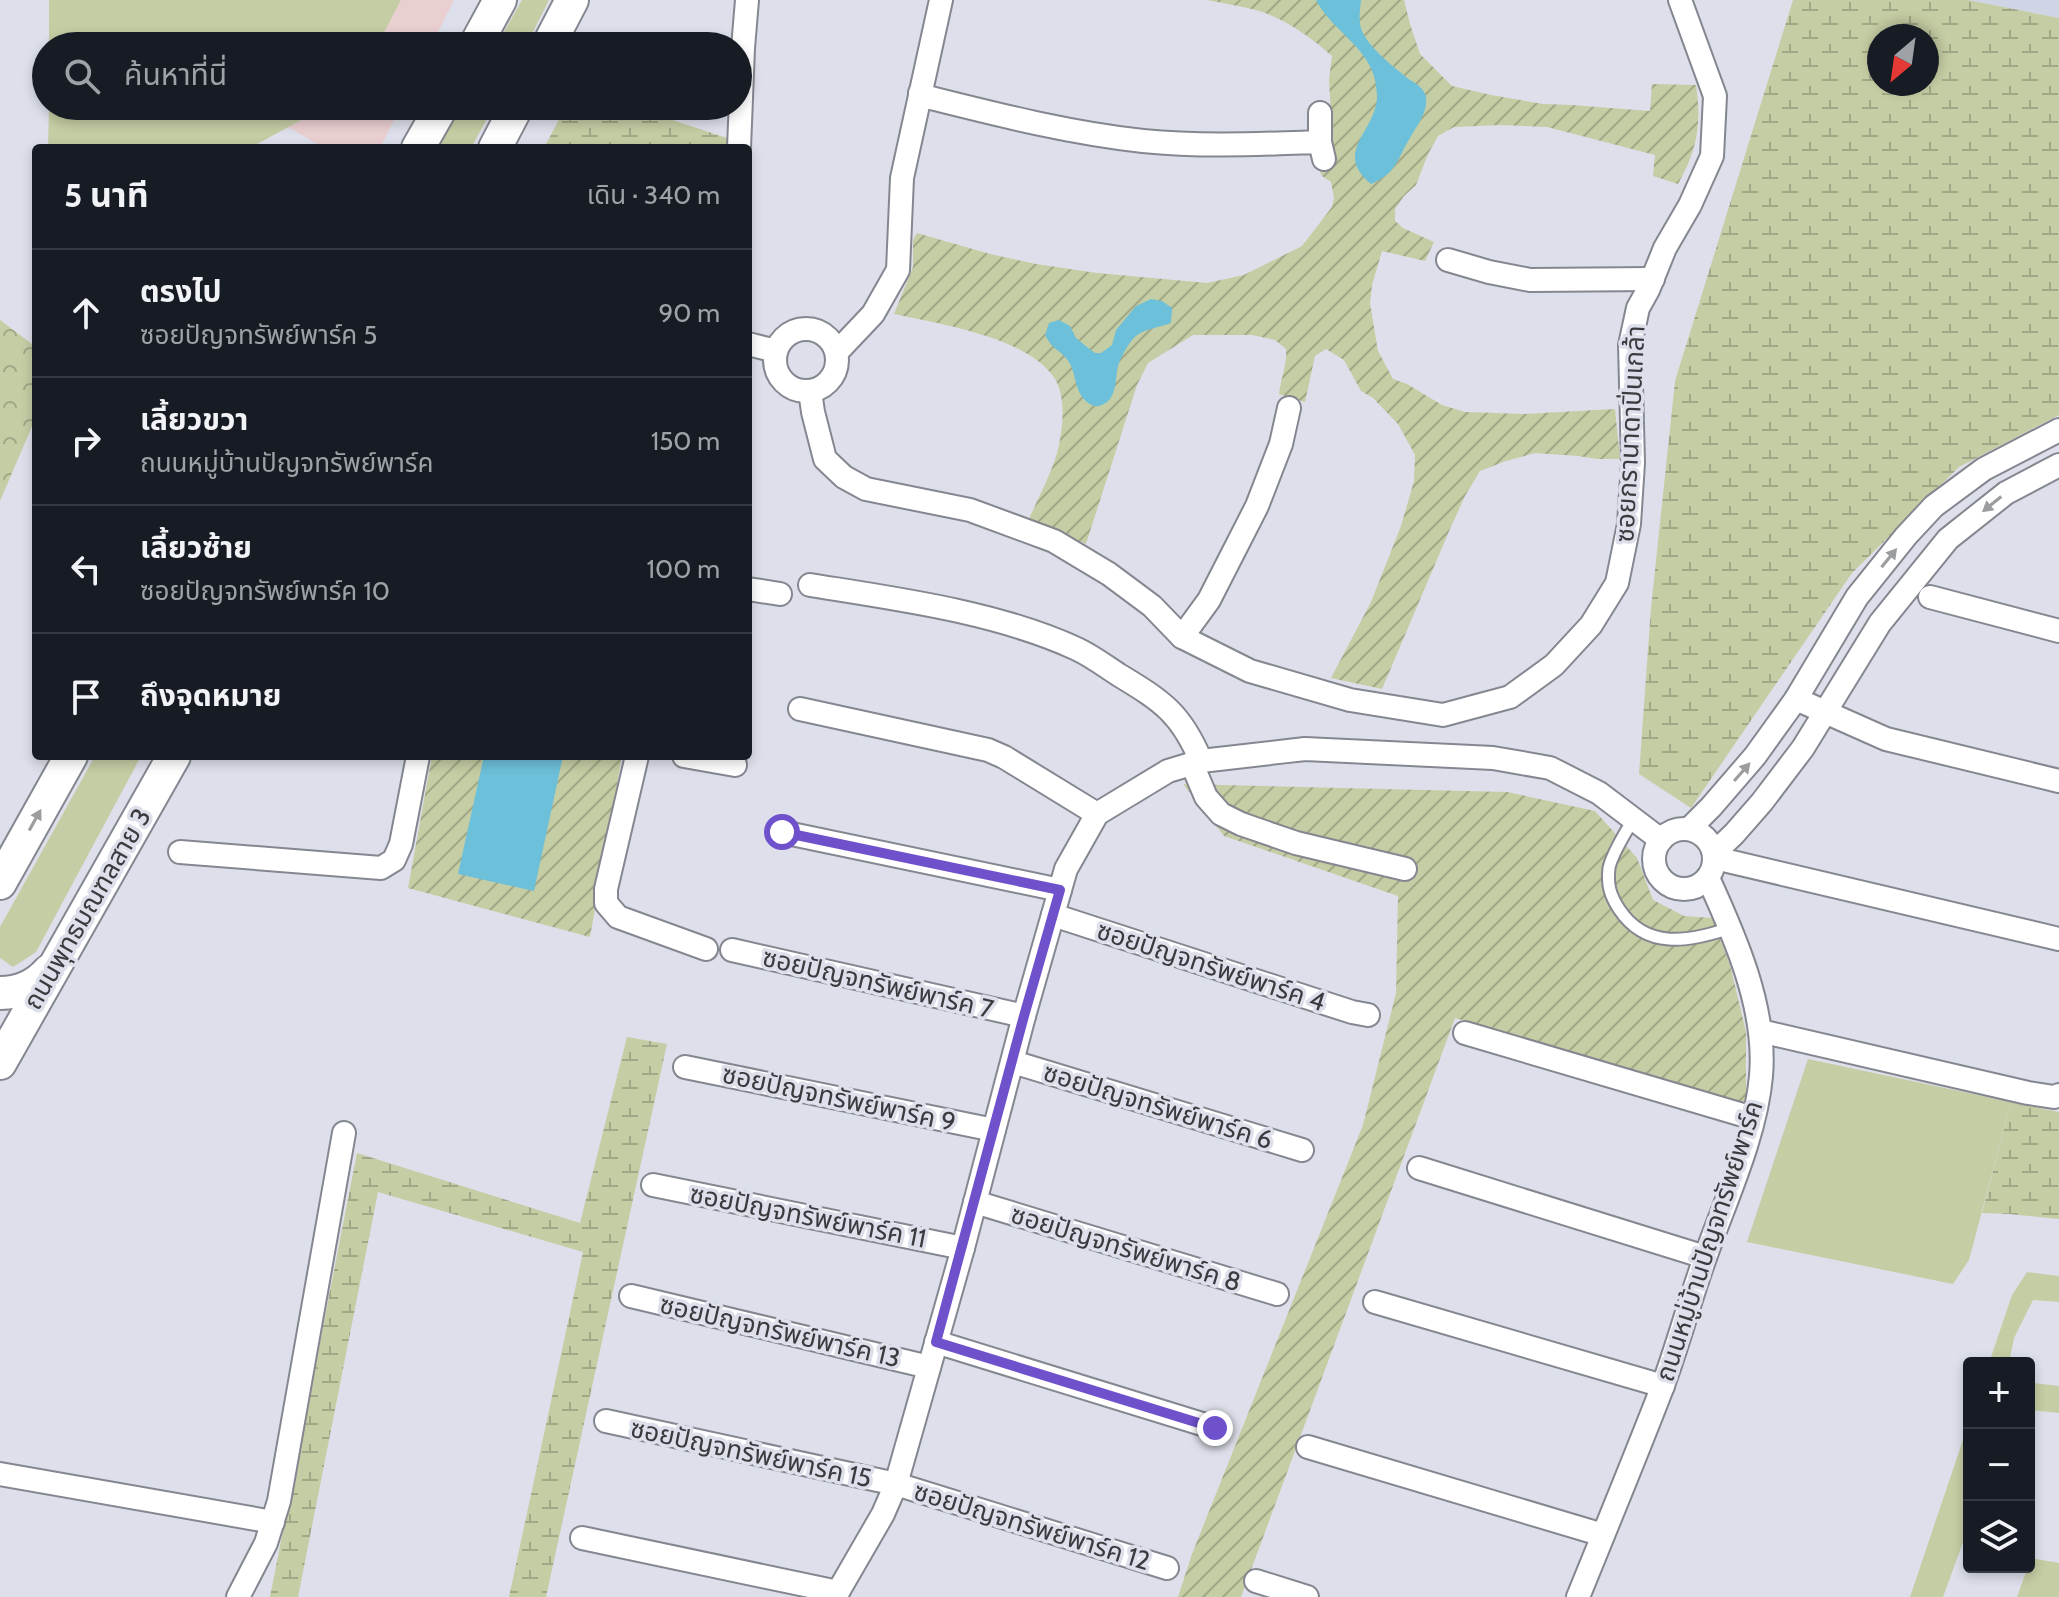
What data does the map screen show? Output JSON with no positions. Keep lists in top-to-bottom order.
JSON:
{
  "streets": {
    "main road": ["ถนนพุทธมณฑลสาย 3"],
    "street": [
      "ซอยกรานาดาปิ่นเกล้า",
      "ซอยปัญจทรัพย์พาร์ค 4",
      "ซอยปัญจทรัพย์พาร์ค 7",
      "ซอยปัญจทรัพย์พาร์ค 9",
      "ซอยปัญจทรัพย์พาร์ค 6",
      "ซอยปัญจทรัพย์พาร์ค 11",
      "ถนนหมู่บ้านปัญจทรัพย์พาร์ค",
      "ซอยปัญจทรัพย์พาร์ค 8",
      "ซอยปัญจทรัพย์พาร์ค 13",
      "ซอยปัญจทรัพย์พาร์ค 15",
      "ซอยปัญจทรัพย์พาร์ค 12"
    ]
  },
  "crossings": [
    ["ซอยปัญจทรัพย์พาร์ค 15", "ซอยปัญจทรัพย์พาร์ค 12"]
  ],
  "north": "bottom left",
  "page": {
    "search": "ค้นหาที่นี่",
    "heading": ["5 นาที", "เดิน · 340 m"],
    "list": [
      ["ตรงไป", "ซอยปัญจทรัพย์พาร์ค 5", "90 m"],
      ["เลี้ยวขวา", "ถนนหมู่บ้านปัญจทรัพย์พาร์ค", "150 m"],
      ["เลี้ยวซ้าย", "ซอยปัญจทรัพย์พาร์ค 10", "100 m"],
      "ถึงจุดหมาย"
    ],
    "map_buttons": ["+", "−"]
  }
}
